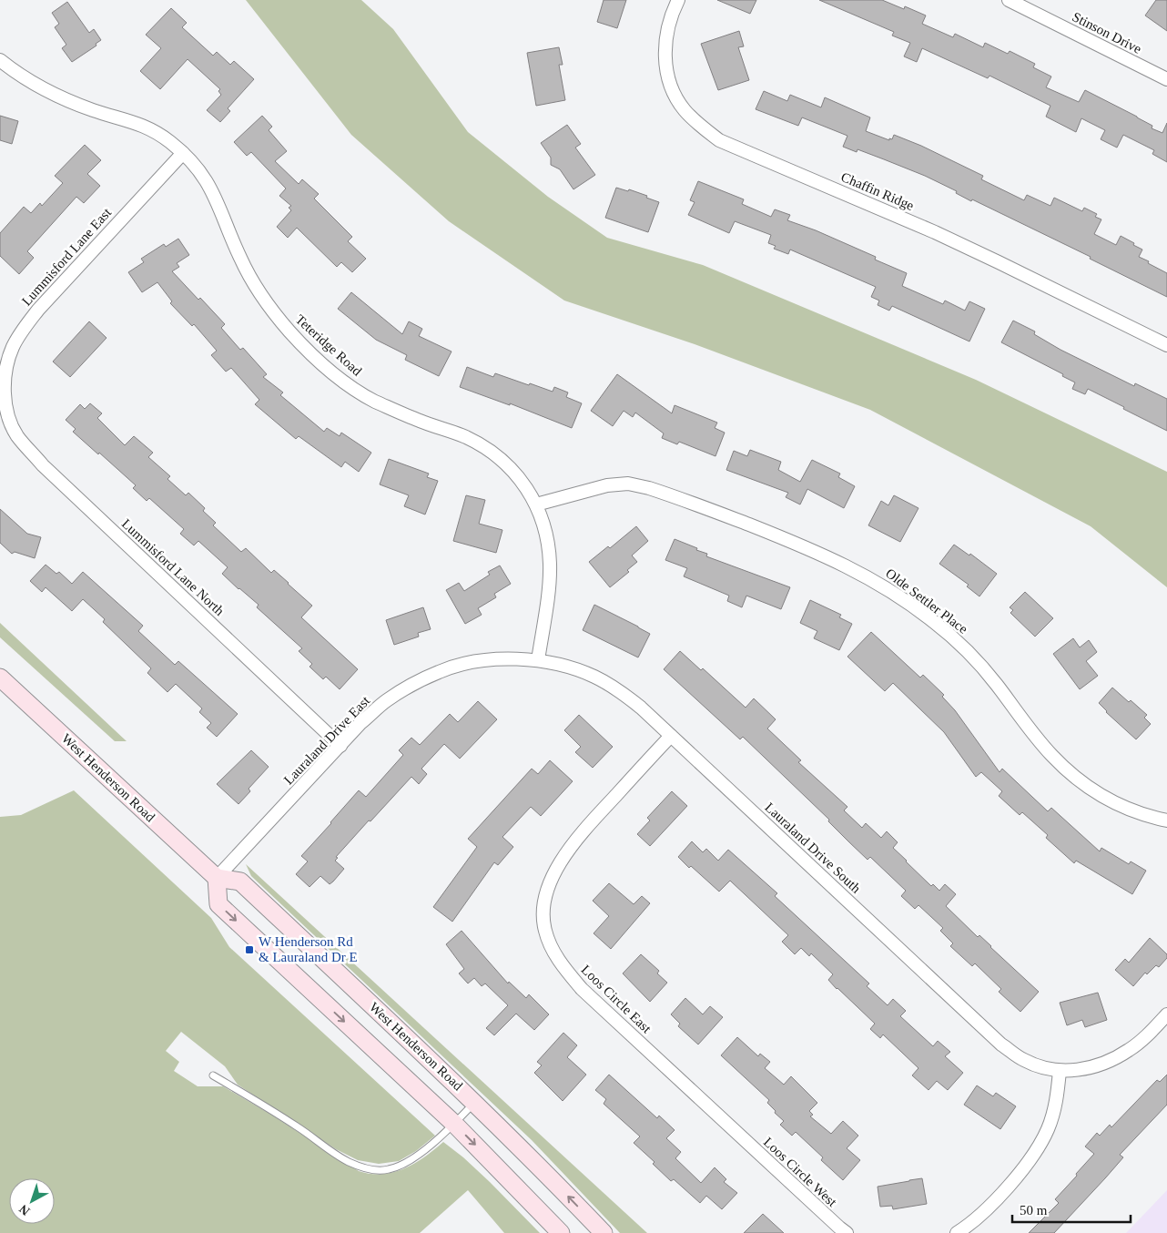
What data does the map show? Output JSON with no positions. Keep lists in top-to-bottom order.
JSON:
{
  "streets": {
    "main road": ["West Henderson Road"],
    "street": [
      "Stinson Drive",
      "Chaffin Ridge",
      "Lummisford Lane East",
      "Teteridge Road",
      "Lummisford Lane North",
      "Olde Settler Place",
      "Lauraland Drive East",
      "Lauraland Drive South",
      "Loos Circle East",
      "Loos Circle West"
    ]
  },
  "crossings": [
    ["Lummisford Lane East", "Teteridge Road"],
    ["Lummisford Lane East", "Lummisford Lane North"],
    ["Teteridge Road", "Olde Settler Place"],
    ["Teteridge Road", "Lauraland Drive East"],
    ["Teteridge Road", "Lauraland Drive South"],
    ["Lummisford Lane North", "Lauraland Drive East"],
    ["Lauraland Drive East", "West Henderson Road"],
    ["Lauraland Drive East", "Lauraland Drive South"],
    ["Lauraland Drive South", "Loos Circle East"],
    ["Loos Circle East", "Loos Circle West"]
  ],
  "places": {
    "transit": ["W Henderson Rd & Lauraland Dr E"]
  },
  "scale_bar": "50 m",
  "north": "bottom left"
}
